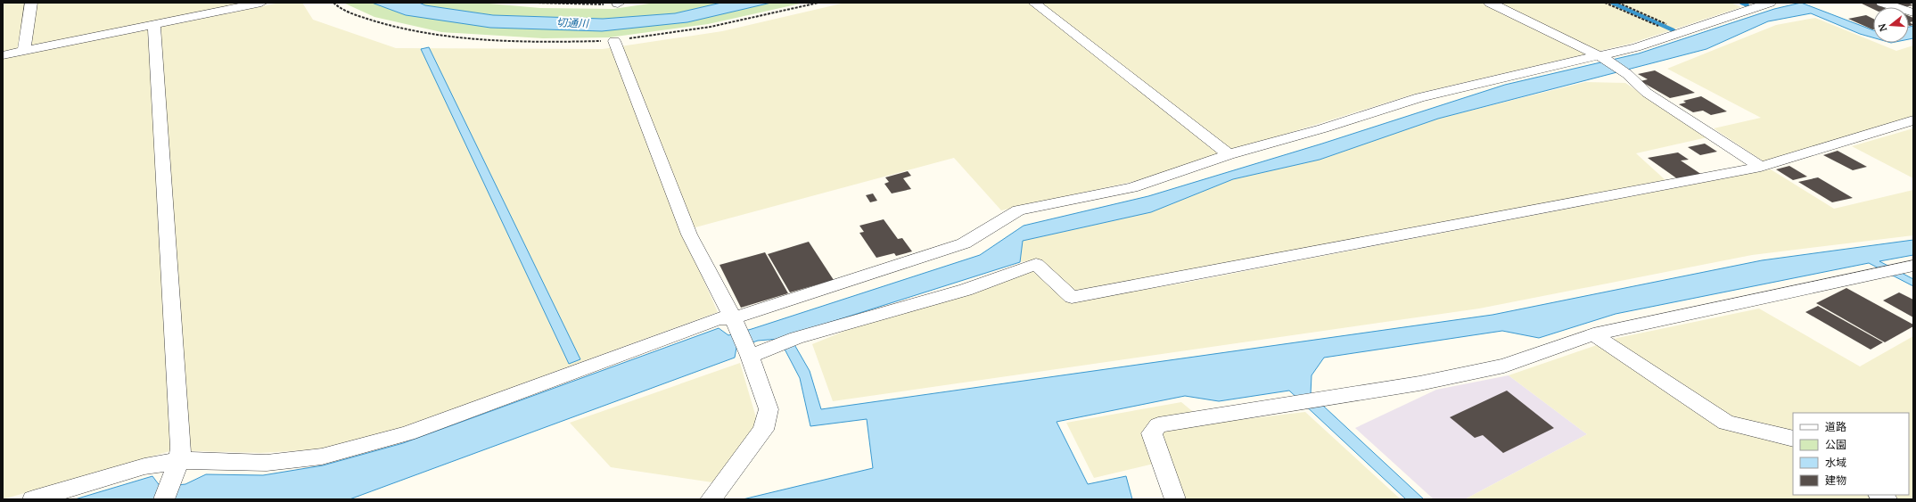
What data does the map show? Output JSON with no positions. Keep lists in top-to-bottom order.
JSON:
{
  "water": ["切通川"],
  "legend": [
    "道路",
    "公園",
    "水域",
    "建物"
  ],
  "north": "left"
}
